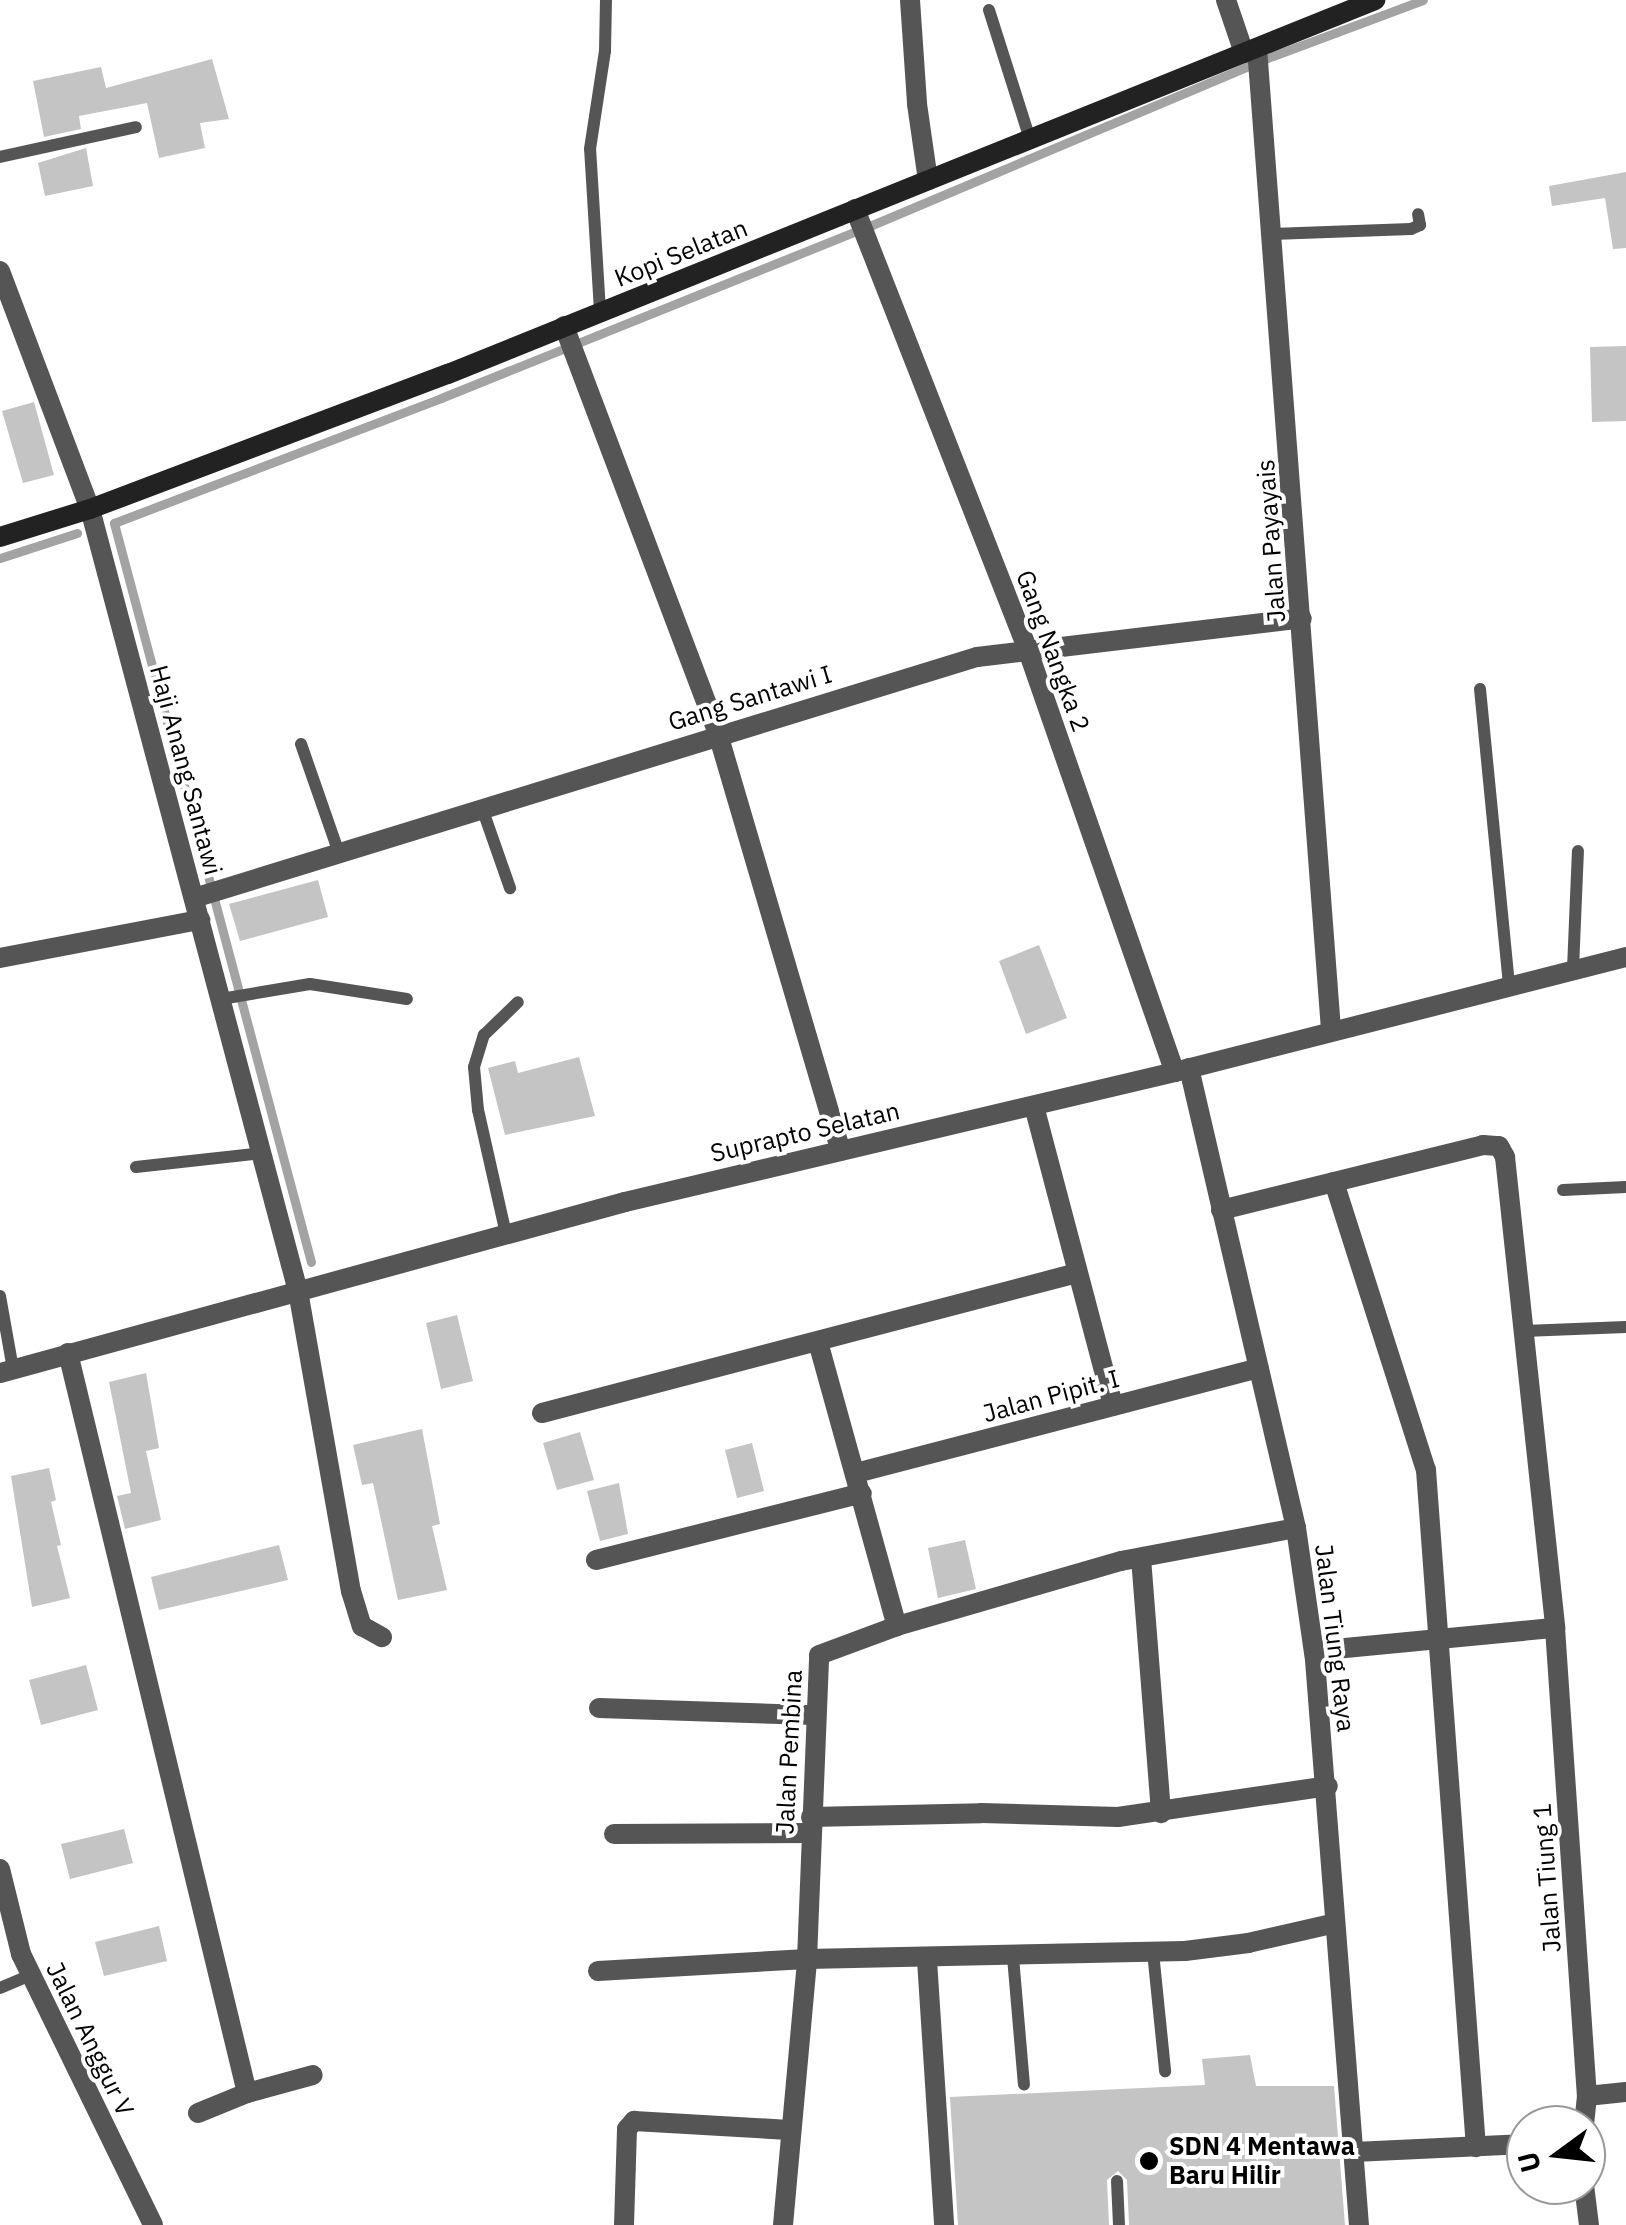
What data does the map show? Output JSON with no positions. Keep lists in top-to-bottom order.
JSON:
{
  "streets": {
    "street": [
      "Kopi Selatan",
      "Jalan Payayais",
      "Gang Nangka 2",
      "Gang Santawi I",
      "Haji Anang Santawi",
      "Suprapto Selatan",
      "Jalan Pipit. I",
      "Jalan Tiung Raya",
      "Jalan Pembina",
      "Jalan Tiung 1",
      "Jalan Anggur V"
    ]
  },
  "crossings": [
    ["Kopi Selatan", "Jalan Payayais"],
    ["Kopi Selatan", "Gang Nangka 2"],
    ["Kopi Selatan", "Haji Anang Santawi"],
    ["Jalan Payayais", "Gang Santawi I"],
    ["Jalan Payayais", "Suprapto Selatan"],
    ["Gang Nangka 2", "Gang Santawi I"],
    ["Gang Nangka 2", "Suprapto Selatan"],
    ["Gang Nangka 2", "Jalan Tiung Raya"],
    ["Gang Santawi I", "Haji Anang Santawi"],
    ["Haji Anang Santawi", "Suprapto Selatan"],
    ["Suprapto Selatan", "Jalan Tiung Raya"],
    ["Jalan Pipit. I", "Jalan Tiung Raya"],
    ["Jalan Tiung Raya", "Jalan Pembina"]
  ],
  "places": ["SDN 4 Mentawa Baru Hilir"],
  "north": "left"
}
